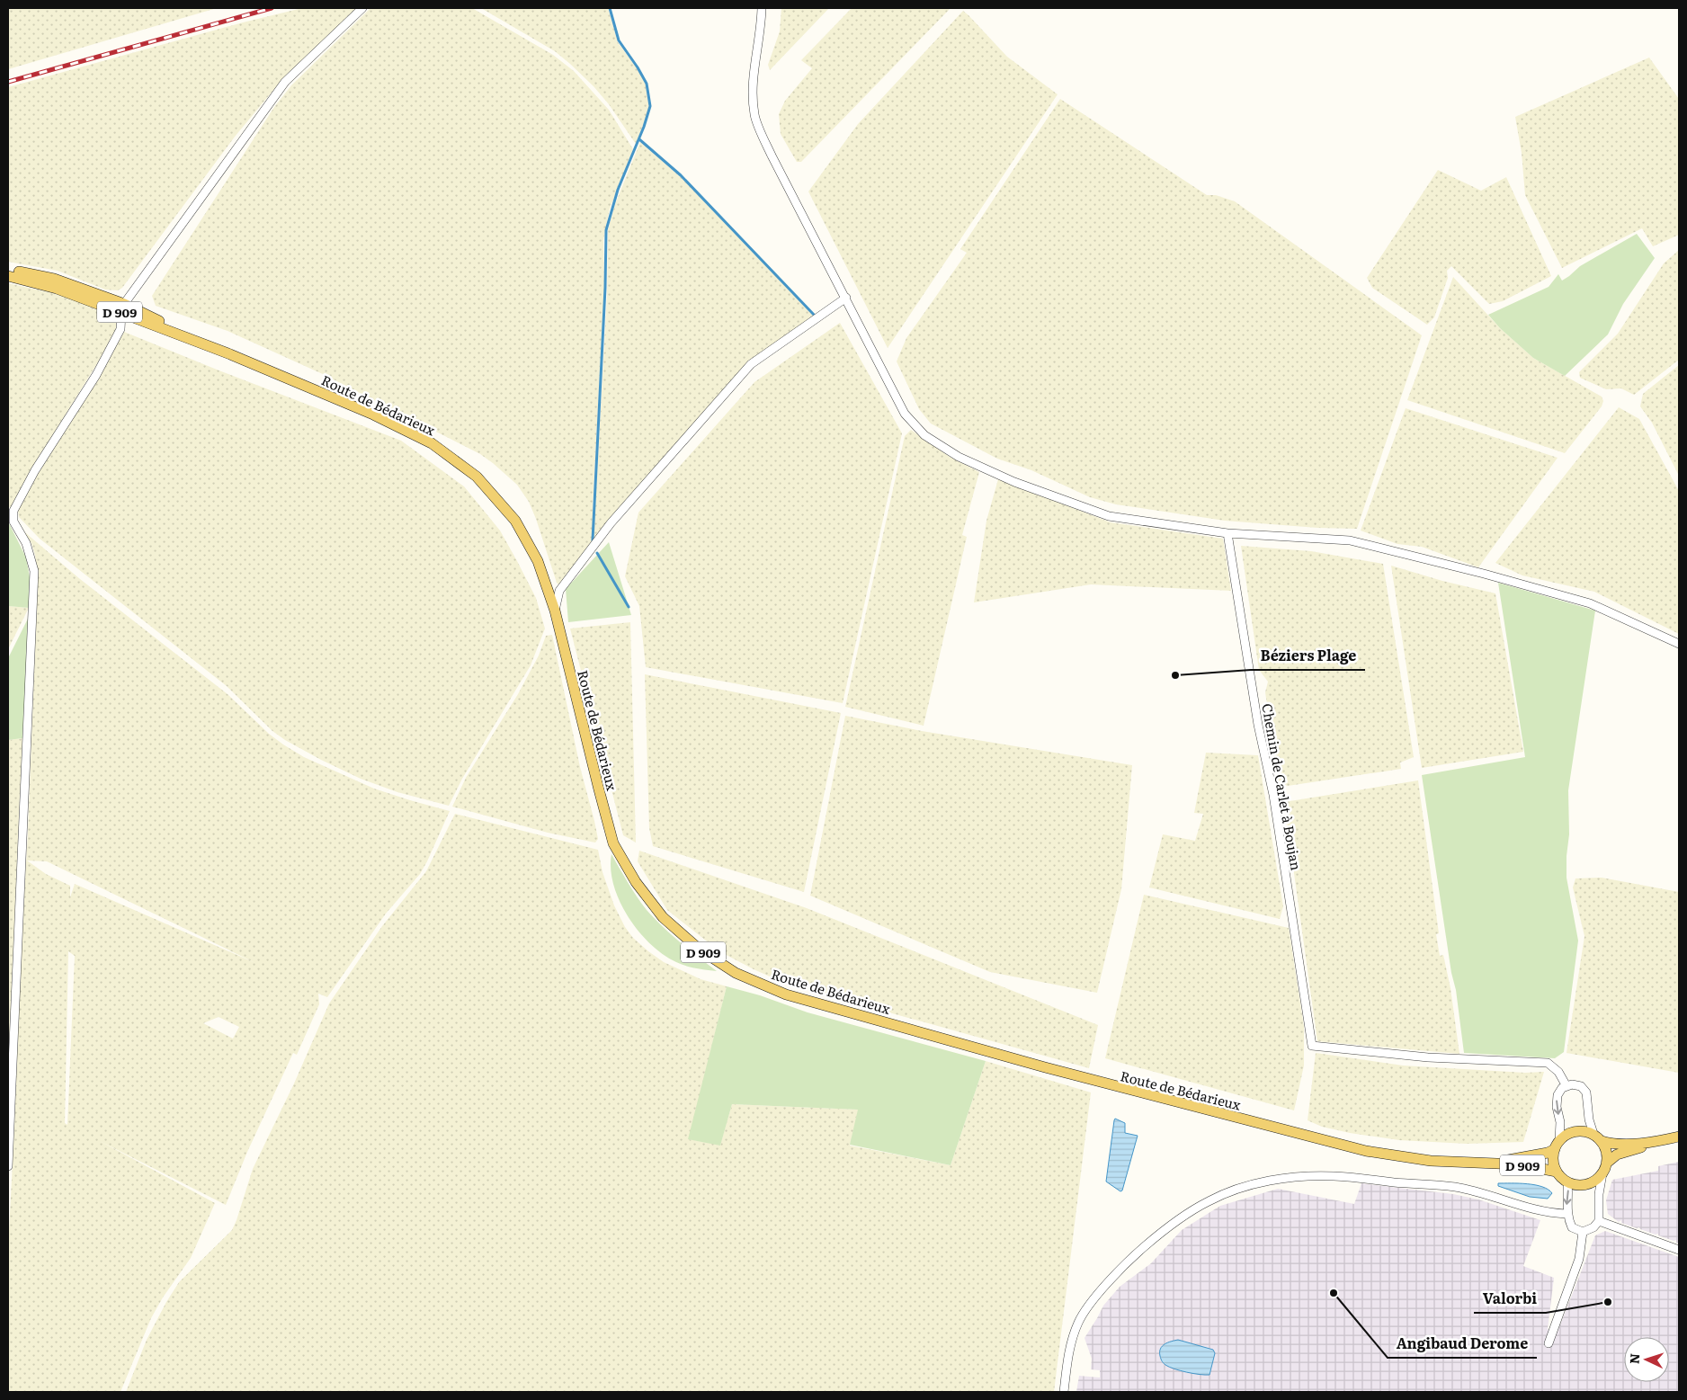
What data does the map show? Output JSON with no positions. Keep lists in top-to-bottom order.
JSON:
{
  "streets": {
    "main road": ["D 909", "Route de Bédarieux"],
    "street": ["Chemin de Carlet à Boujan"]
  },
  "places": ["Béziers Plage", "Angibaud Derome", "Valorbi"],
  "north": "left"
}
